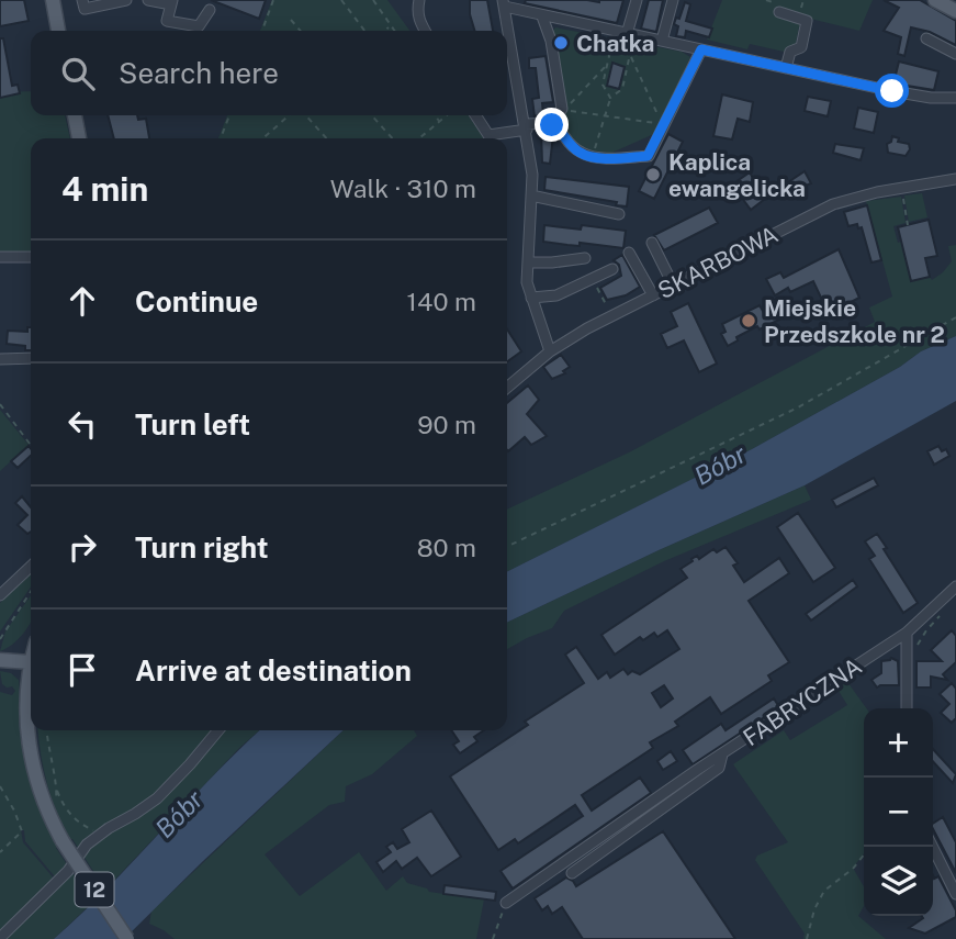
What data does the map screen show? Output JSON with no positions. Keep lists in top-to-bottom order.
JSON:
{
  "streets": {
    "main road": ["12"],
    "street": ["SKARBOWA", "FABRYCZNA"]
  },
  "water": ["Bóbr"],
  "places": ["Chatka", "Kaplica ewangelicka", "Miejskie Przedszkole nr 2"],
  "page": {
    "search": "Search here",
    "heading": ["4 min", "Walk · 310 m"],
    "list": [
      ["Continue", "140 m"],
      ["Turn left", "90 m"],
      ["Turn right", "80 m"],
      "Arrive at destination"
    ],
    "map_buttons": ["+", "−"]
  }
}
